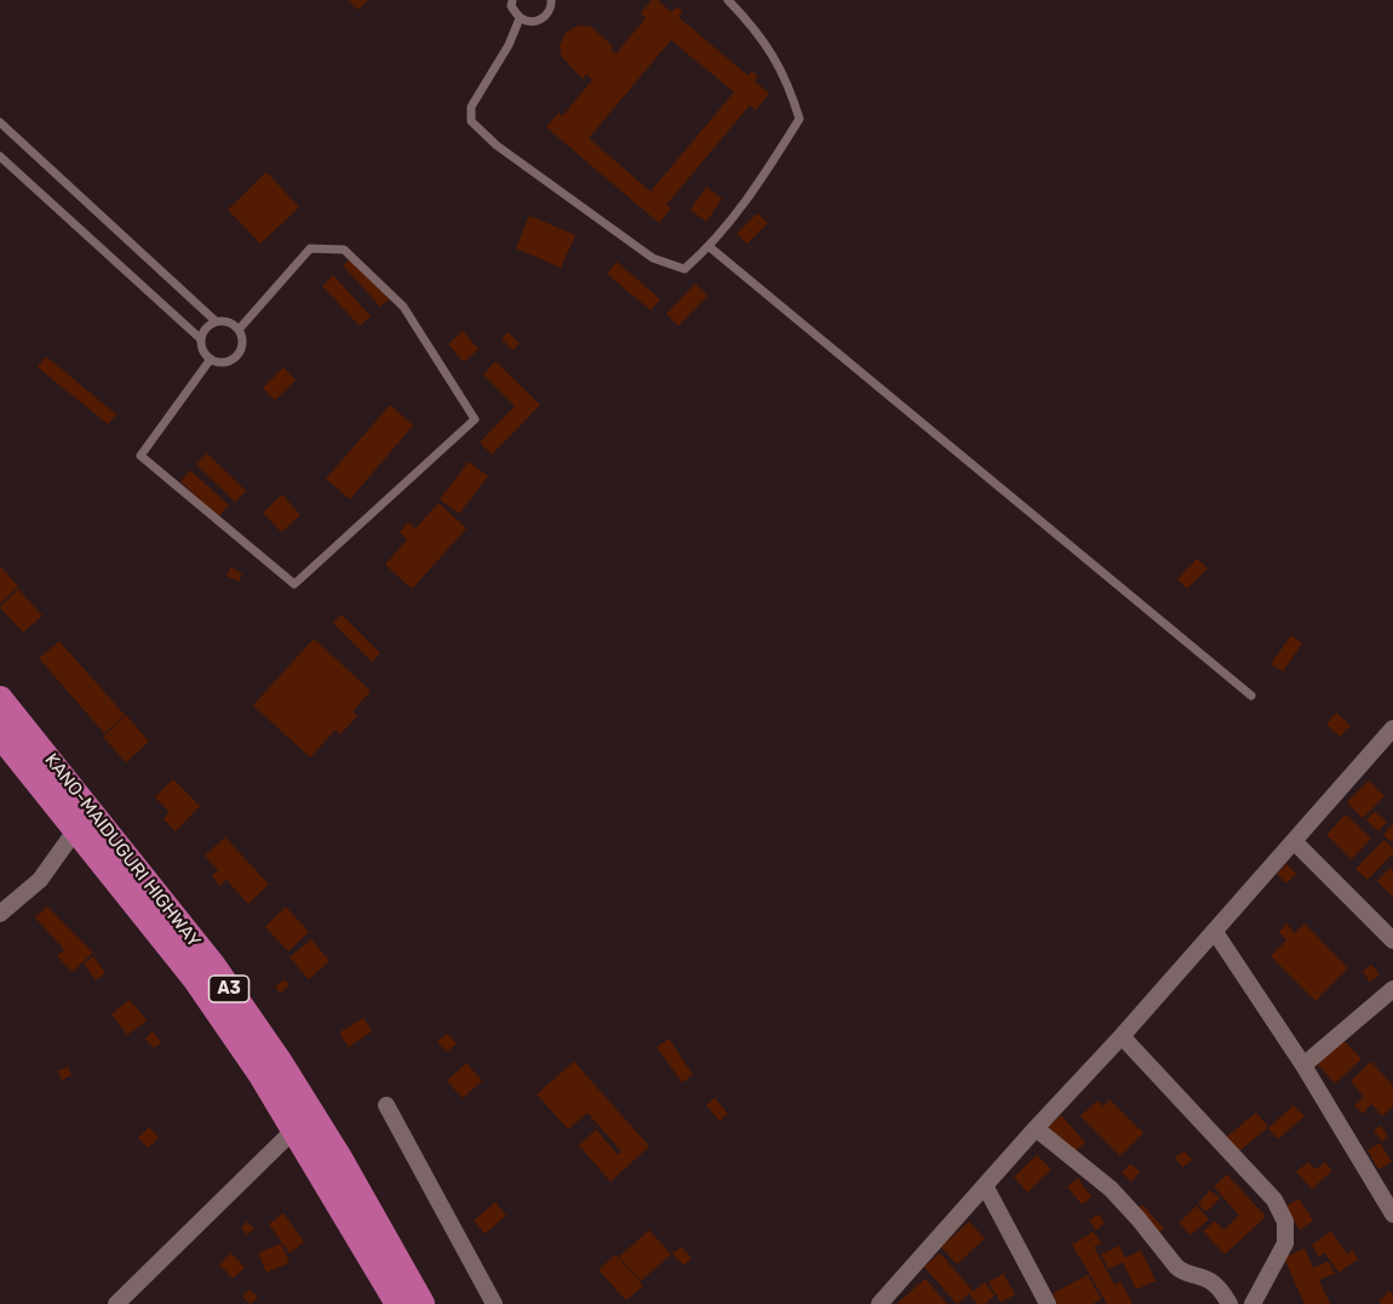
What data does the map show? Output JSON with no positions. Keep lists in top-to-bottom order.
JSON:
{
  "streets": {
    "highway": ["KANO-MAIDUGURI HIGHWAY", "A3"]
  }
}
